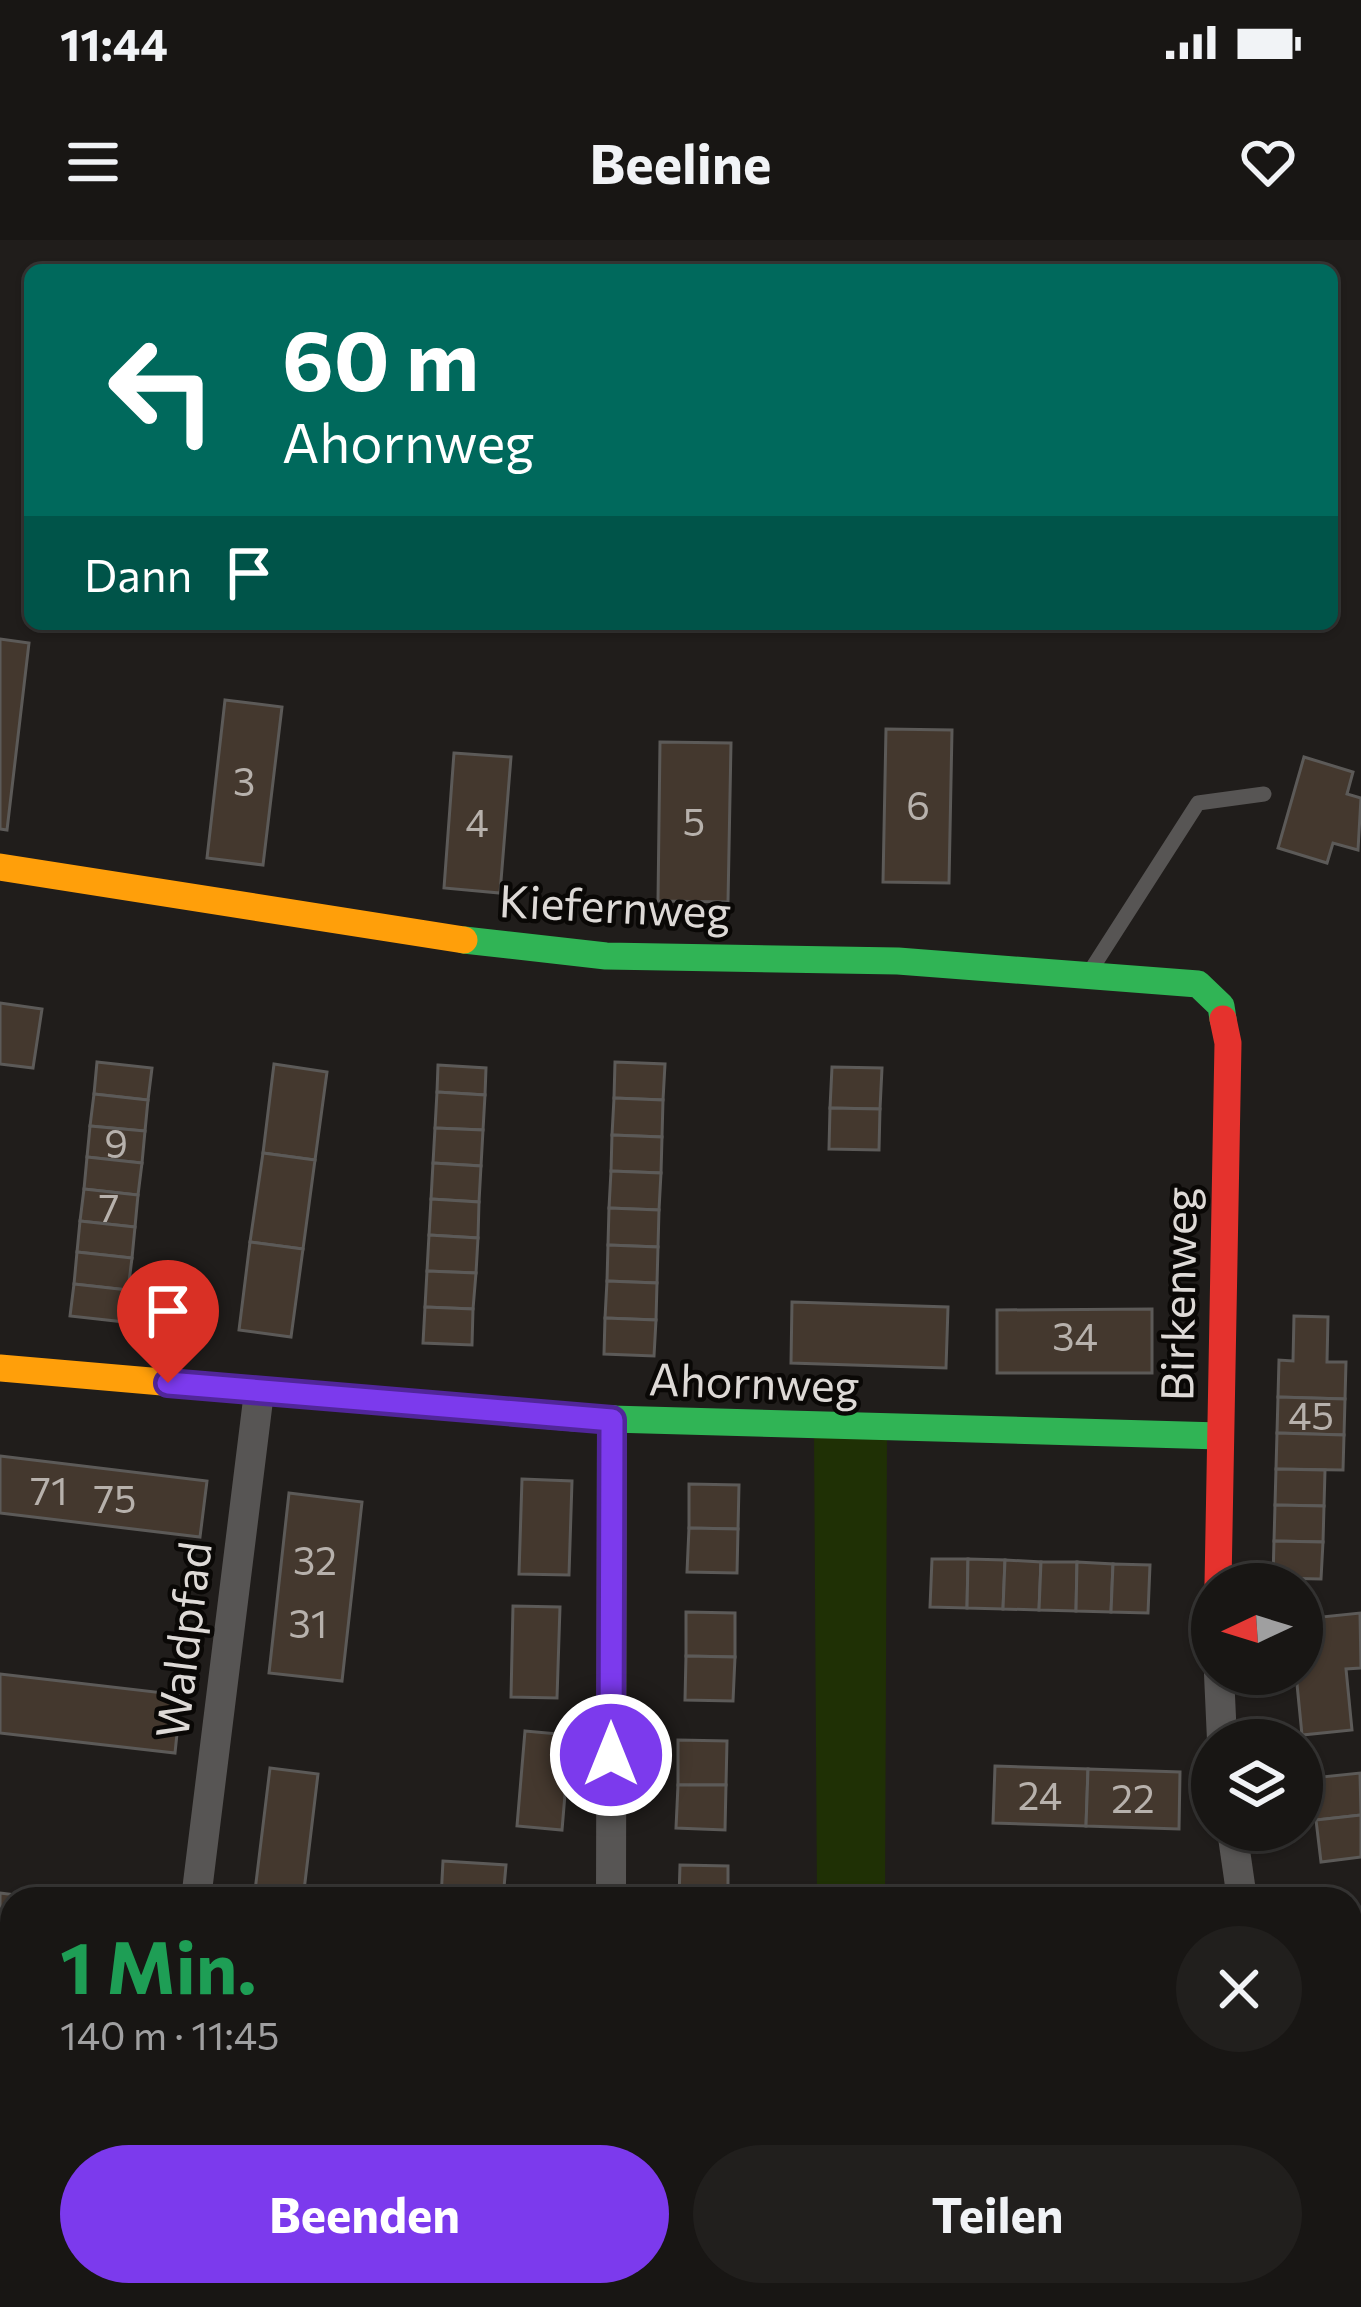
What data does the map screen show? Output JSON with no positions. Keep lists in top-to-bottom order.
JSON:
{
  "streets": {
    "street": [
      "Kiefernweg",
      "Birkenweg",
      "Ahornweg",
      "Waldpfad"
    ]
  },
  "crossings": [
    ["Kiefernweg", "Birkenweg"],
    ["Birkenweg", "Ahornweg"],
    ["Ahornweg", "Waldpfad"]
  ],
  "house_numbers": [
    "3",
    "6",
    "5",
    "4",
    "9",
    "7",
    "34",
    "45",
    "71",
    "75",
    "32",
    "31",
    "24",
    "22"
  ],
  "north": "left",
  "page": {
    "status": "11:44",
    "header": "Beeline",
    "turn": ["60 m", "Ahornweg"],
    "then": "Dann",
    "heading": ["1 Min.", "140 m · 11:45"],
    "buttons": ["Beenden", "Teilen"]
  }
}
